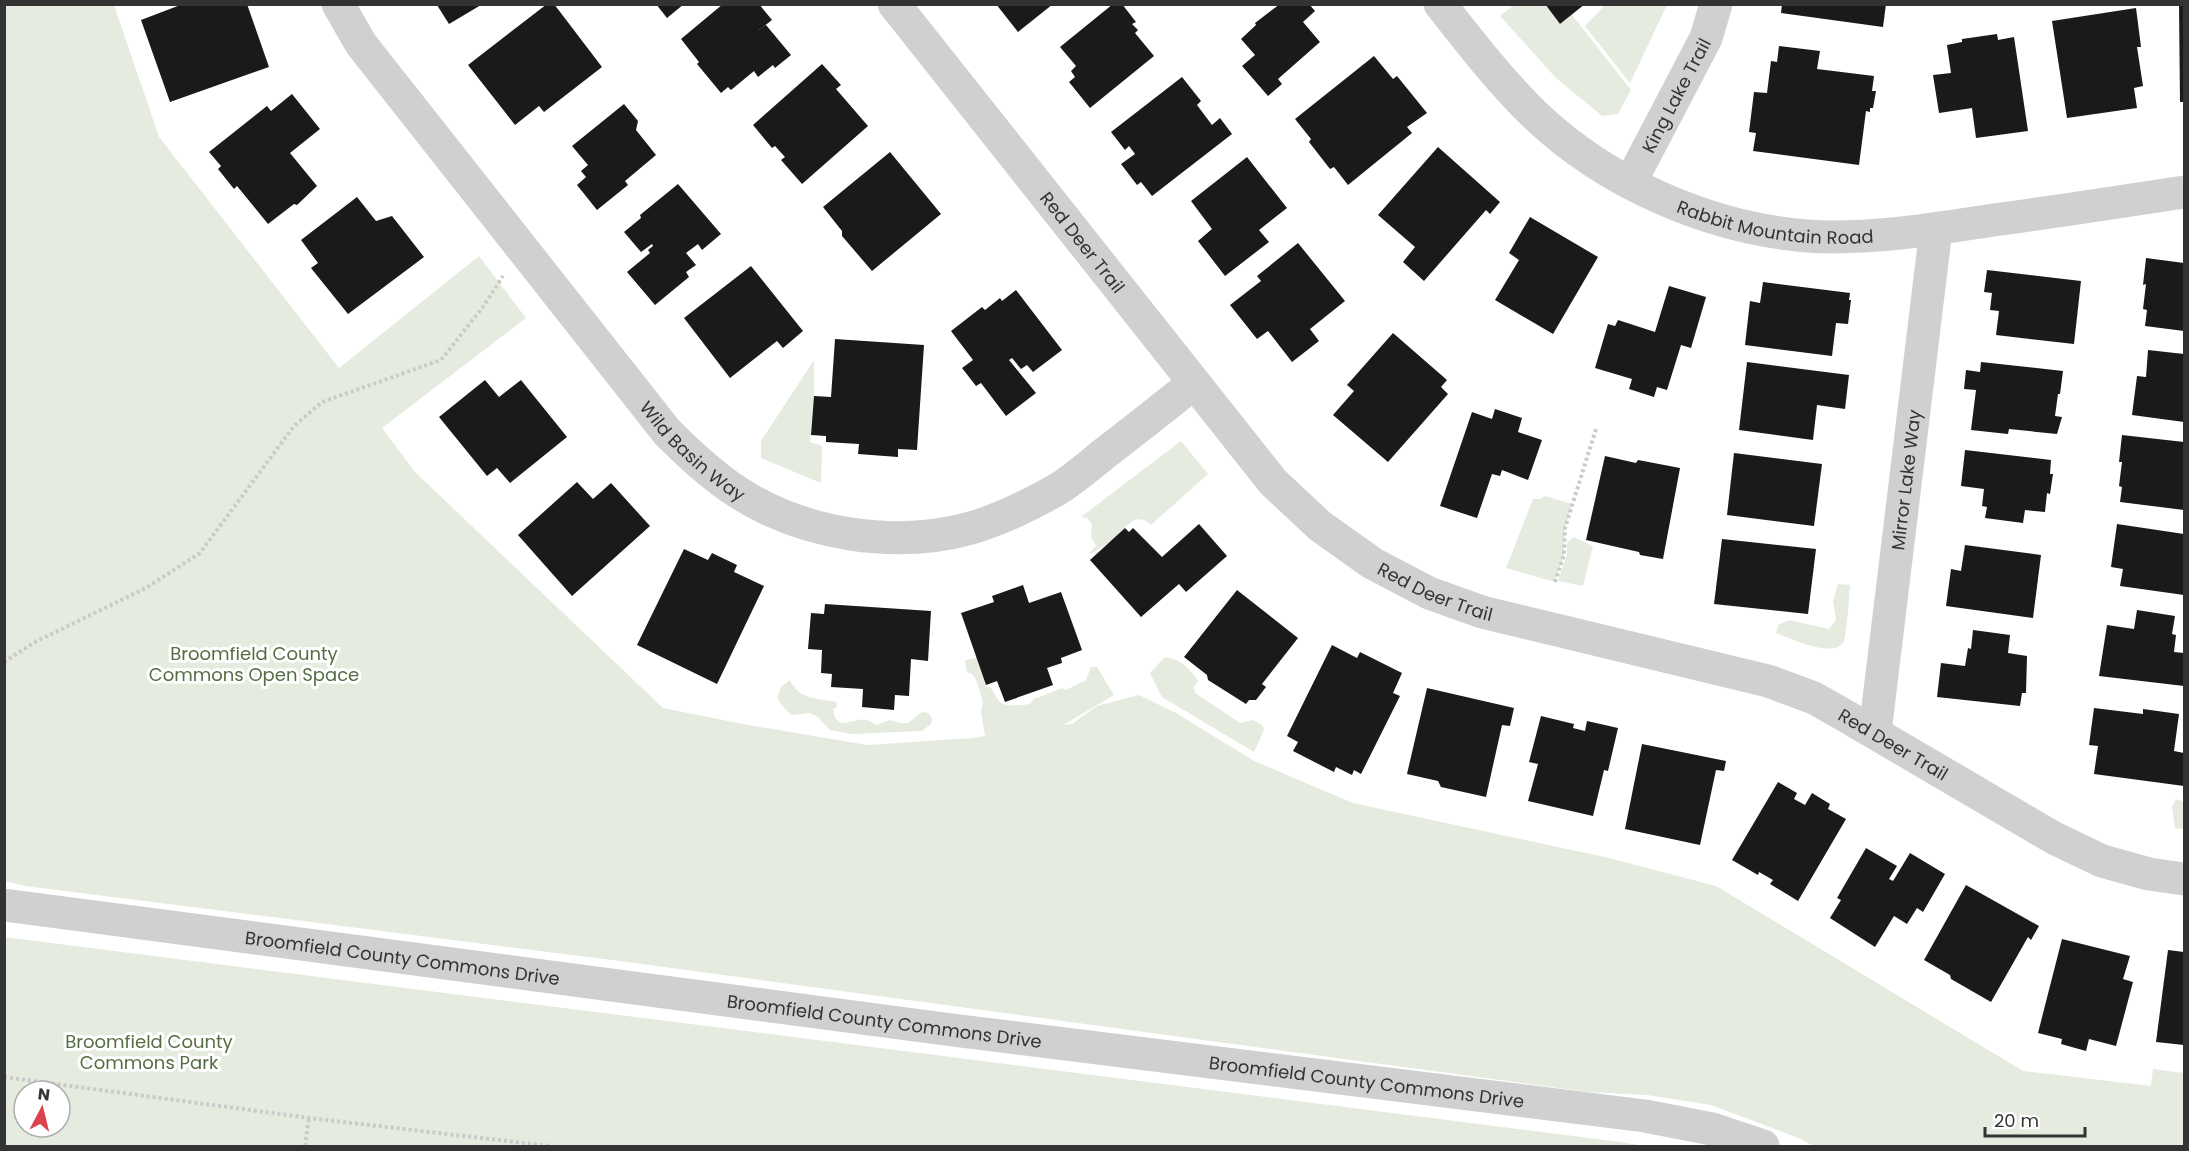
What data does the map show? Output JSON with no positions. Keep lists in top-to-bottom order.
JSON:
{
  "streets": {
    "street": [
      "King Lake Trail",
      "Rabbit Mountain Road",
      "Red Deer Trail",
      "Wild Basin Way",
      "Mirror Lake Way",
      "Broomfield County Commons Drive"
    ]
  },
  "crossings": [
    ["King Lake Trail", "Rabbit Mountain Road"],
    ["Rabbit Mountain Road", "Mirror Lake Way"],
    ["Red Deer Trail", "Wild Basin Way"],
    ["Red Deer Trail", "Mirror Lake Way"]
  ],
  "parks": ["Broomfield County Commons Open Space", "Broomfield County Commons Park"],
  "scale_bar": "20 m",
  "north": "top"
}
